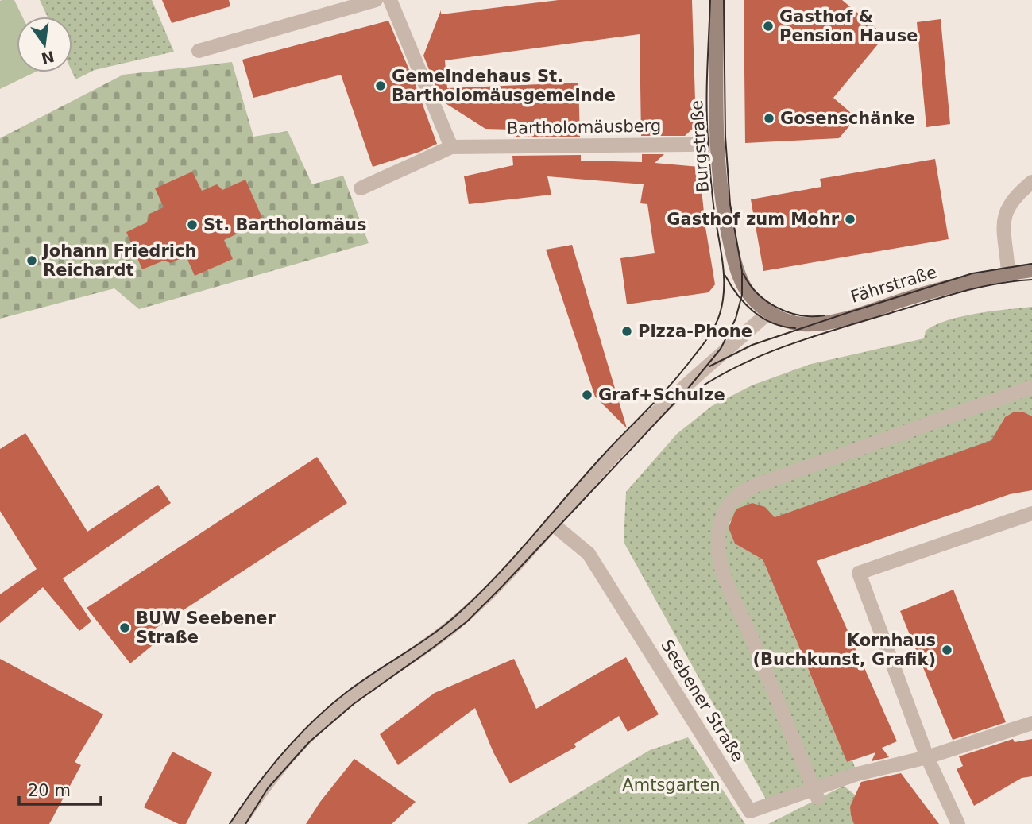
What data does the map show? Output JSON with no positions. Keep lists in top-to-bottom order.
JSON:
{
  "streets": {
    "main road": ["Burgstraße", "Fährstraße"],
    "street": ["Bartholomäusberg", "Seebener Straße"]
  },
  "crossings": [
    ["Bartholomäusberg", "Burgstraße"],
    ["Burgstraße", "Fährstraße"]
  ],
  "parks": ["Amtsgarten"],
  "places": [
    "Gasthof & Pension Hause",
    "Gemeindehaus St. Bartholomäusgemeinde",
    "Gosenschänke",
    "Gasthof zum Mohr",
    "St. Bartholomäus",
    "Johann Friedrich Reichardt",
    "Pizza-Phone",
    "Graf+Schulze",
    "BUW Seebener Straße",
    "Kornhaus (Buchkunst, Grafik)"
  ],
  "scale_bar": "20 m",
  "north": "bottom"
}
